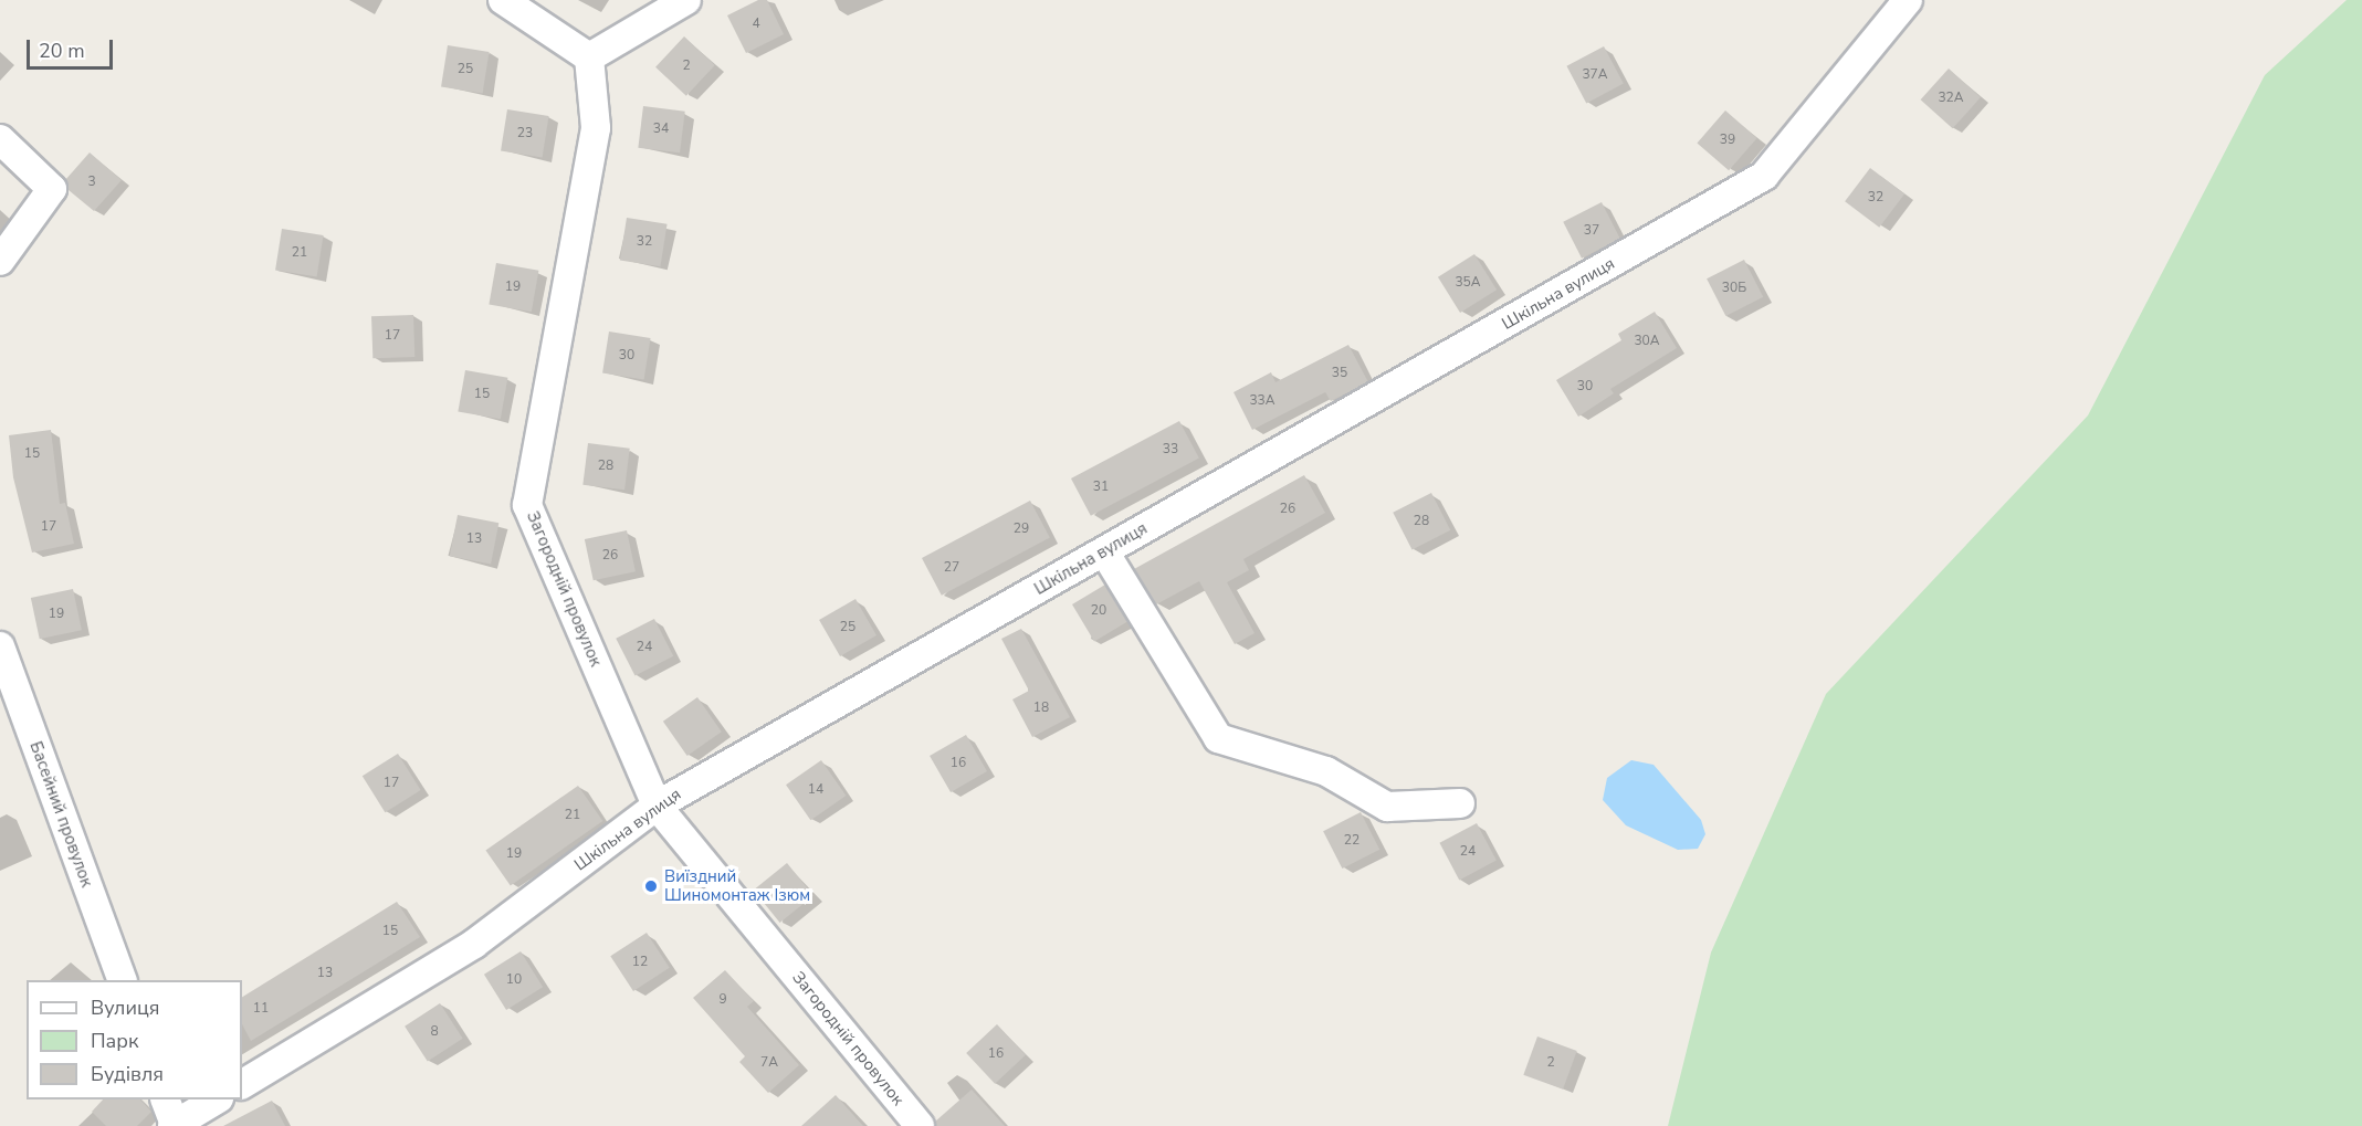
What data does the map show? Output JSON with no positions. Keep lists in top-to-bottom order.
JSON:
{
  "streets": {
    "street": ["Шкільна вулиця", "Загородній провулок", "Басейний провулок"]
  },
  "crossings": [
    ["Шкільна вулиця", "Загородній провулок"]
  ],
  "places": ["Виїздний Шиномонтаж Ізюм"],
  "house_numbers": [
    "4",
    "2",
    "25",
    "37А",
    "32А",
    "34",
    "23",
    "39",
    "3",
    "32",
    "37",
    "32",
    "21",
    "35А",
    "19",
    "30Б",
    "17",
    "30А",
    "30",
    "35",
    "30",
    "15",
    "33А",
    "33",
    "15",
    "28",
    "31",
    "26",
    "28",
    "17",
    "29",
    "13",
    "26",
    "27",
    "20",
    "19",
    "25",
    "24",
    "18",
    "16",
    "17",
    "14",
    "21",
    "22",
    "24",
    "19",
    "15",
    "12",
    "13",
    "10",
    "9",
    "11",
    "8",
    "16",
    "7А",
    "2"
  ],
  "legend": ["Вулиця", "Парк", "Будівля"],
  "scale_bar": "20 m"
}
